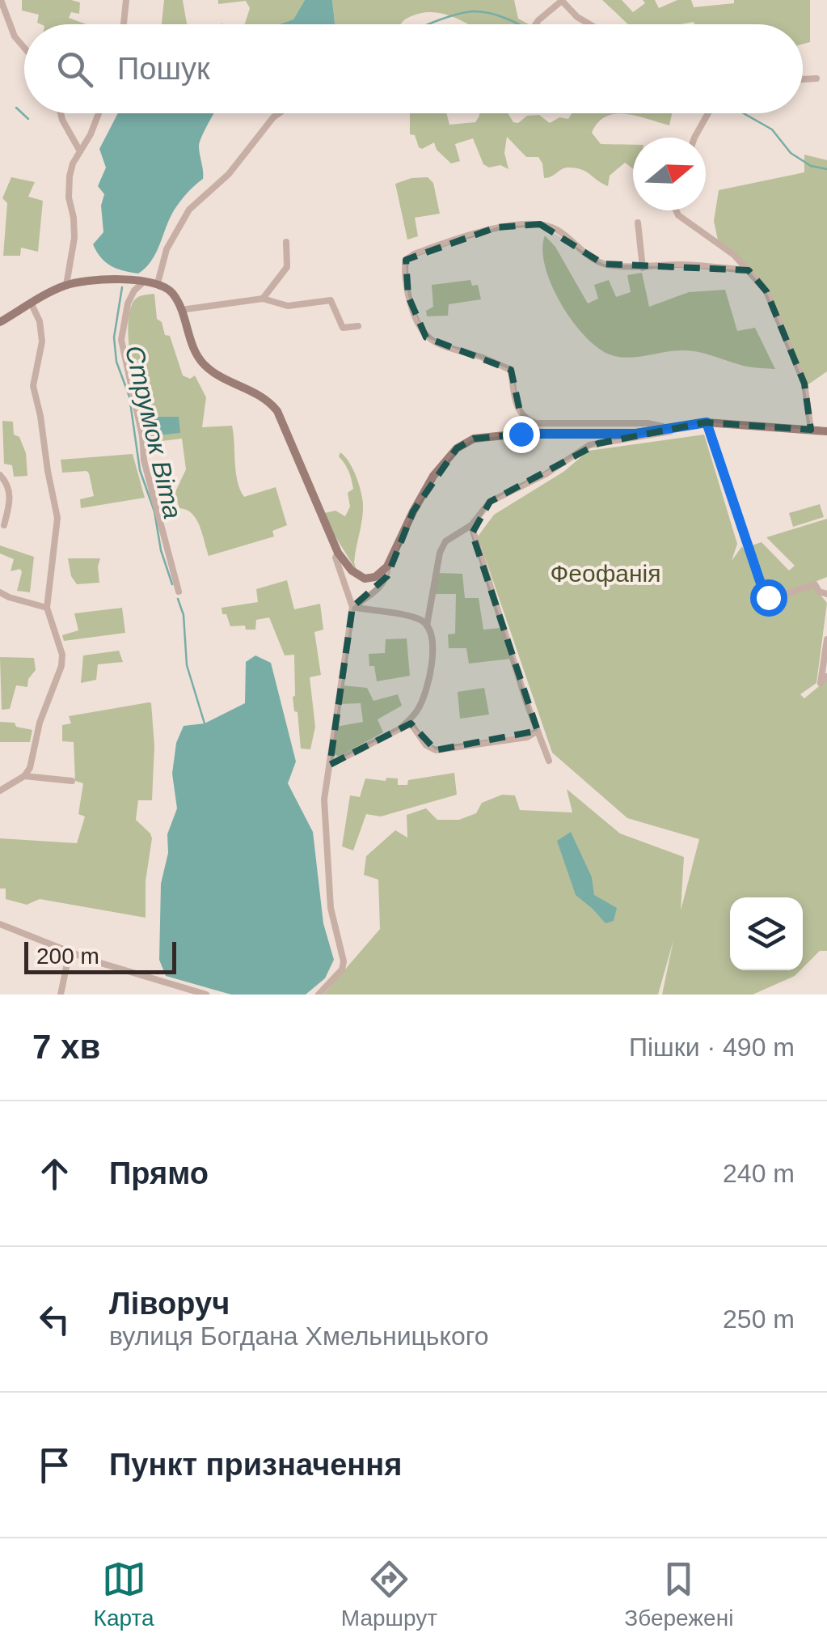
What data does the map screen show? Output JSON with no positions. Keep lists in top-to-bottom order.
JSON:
{
  "water": ["Струмок Віта"],
  "parks": ["Феофанія"],
  "scale_bar": "200 m",
  "north": "right",
  "page": {
    "search": "Пошук",
    "scale": "200 m",
    "heading": ["7 хв", "Пішки · 490 m"],
    "list": [
      ["Прямо", "240 m"],
      ["Ліворуч", "вулиця Богдана Хмельницького", "250 m"],
      "Пункт призначення"
    ],
    "nav": ["Карта", "Маршрут", "Збережені"]
  }
}
